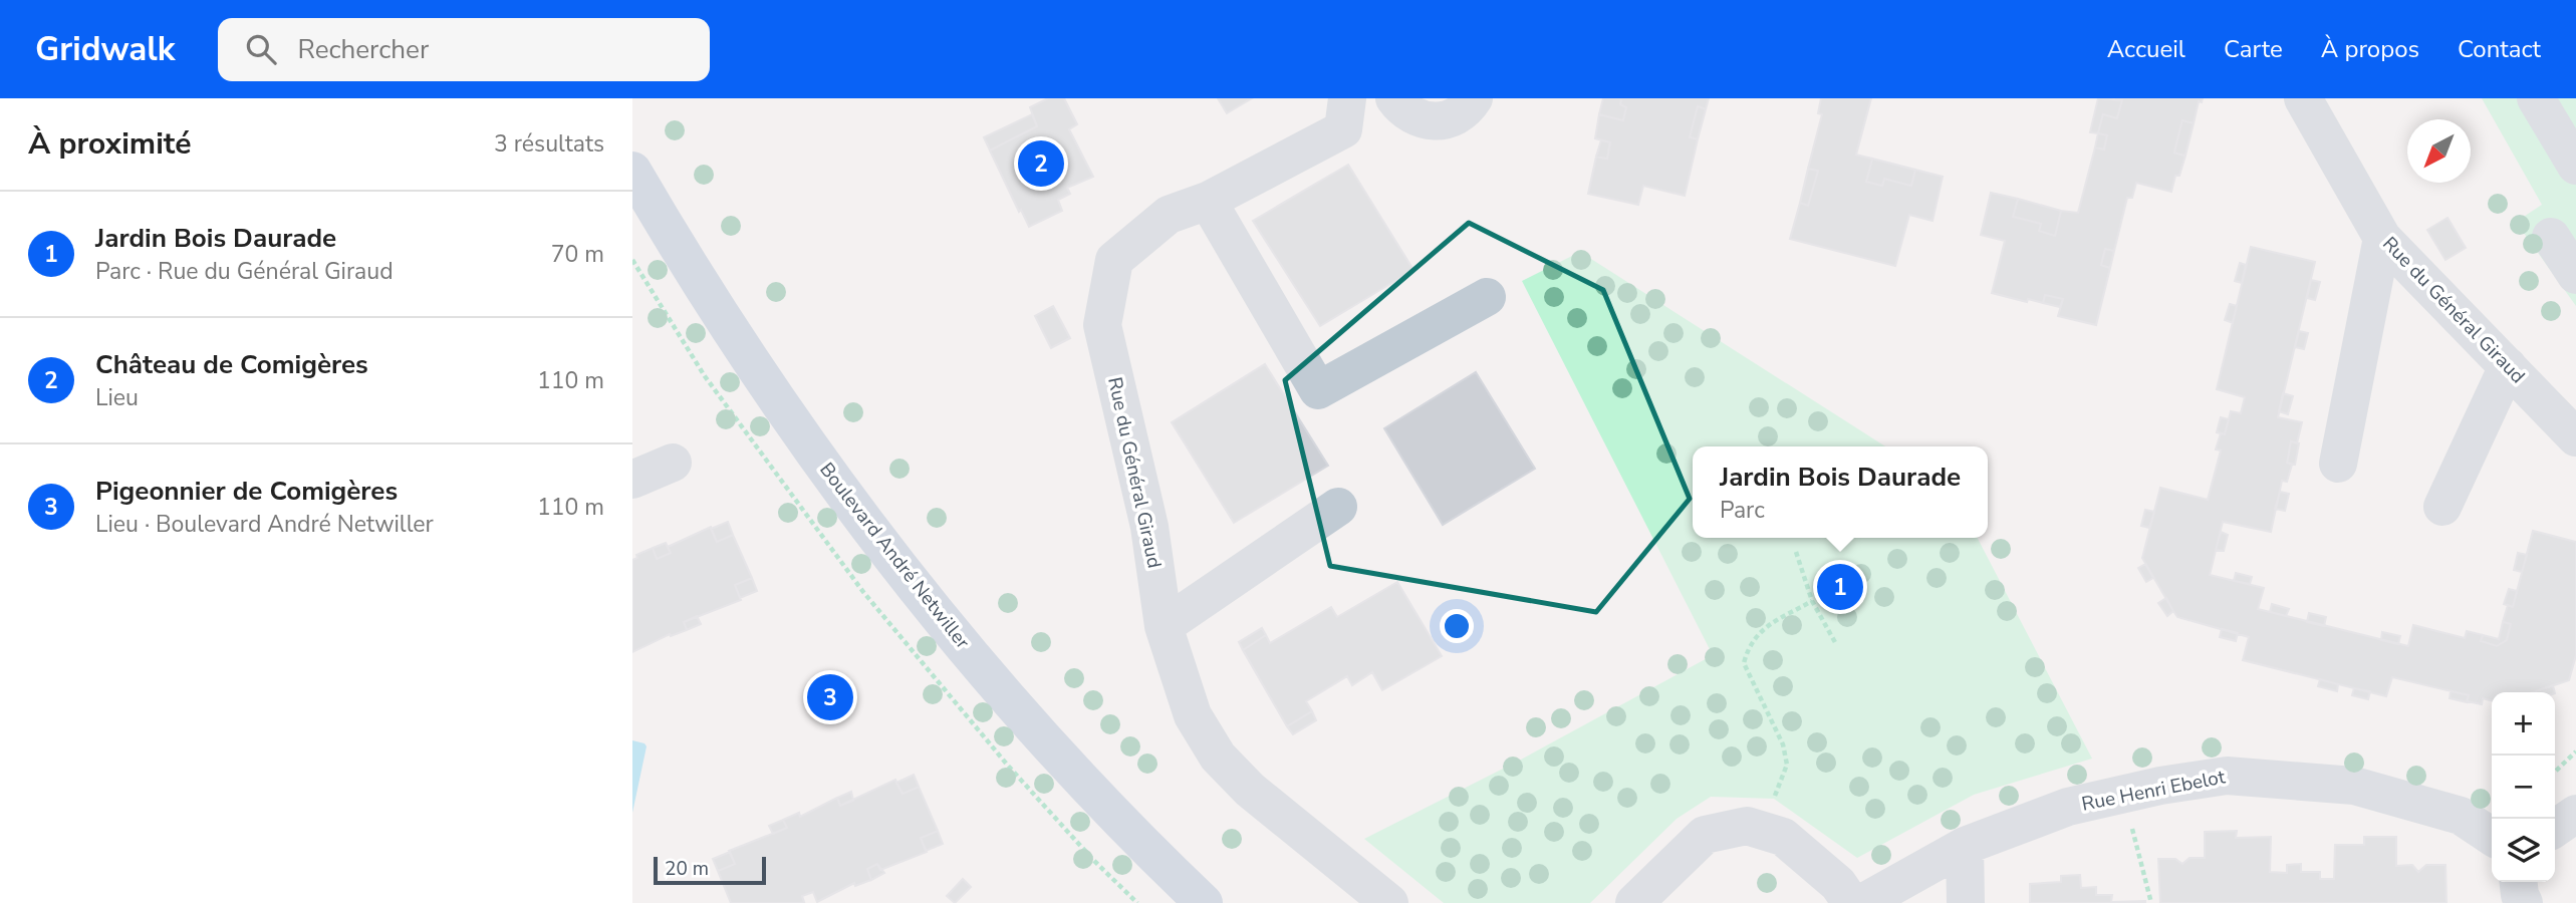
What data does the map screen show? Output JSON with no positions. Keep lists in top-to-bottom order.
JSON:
{
  "streets": {
    "main road": ["Boulevard André Netwiller"],
    "street": ["Rue du Général Giraud", "Rue Henri Ebelot"]
  },
  "scale_bar": "20 m",
  "north": "bottom left",
  "page": {
    "header": "Gridwalk",
    "search": "Rechercher",
    "nav": [
      "Accueil",
      "Carte",
      "À propos",
      "Contact"
    ],
    "heading": ["À proximité", "3 résultats"],
    "pins": ["2", "1", "3"],
    "list": [
      {
        "mark": "1",
        "name": "Jardin Bois Daurade",
        "note": "Parc · Rue du Général Giraud",
        "value": "70 m"
      },
      {
        "mark": "2",
        "name": "Château de Comigères",
        "note": "Lieu",
        "value": "110 m"
      },
      {
        "mark": "3",
        "name": "Pigeonnier de Comigères",
        "note": "Lieu · Boulevard André Netwiller",
        "value": "110 m"
      }
    ],
    "popup": ["Jardin Bois Daurade", "Parc"],
    "map_buttons": ["+", "−"],
    "scale": "20 m"
  }
}
